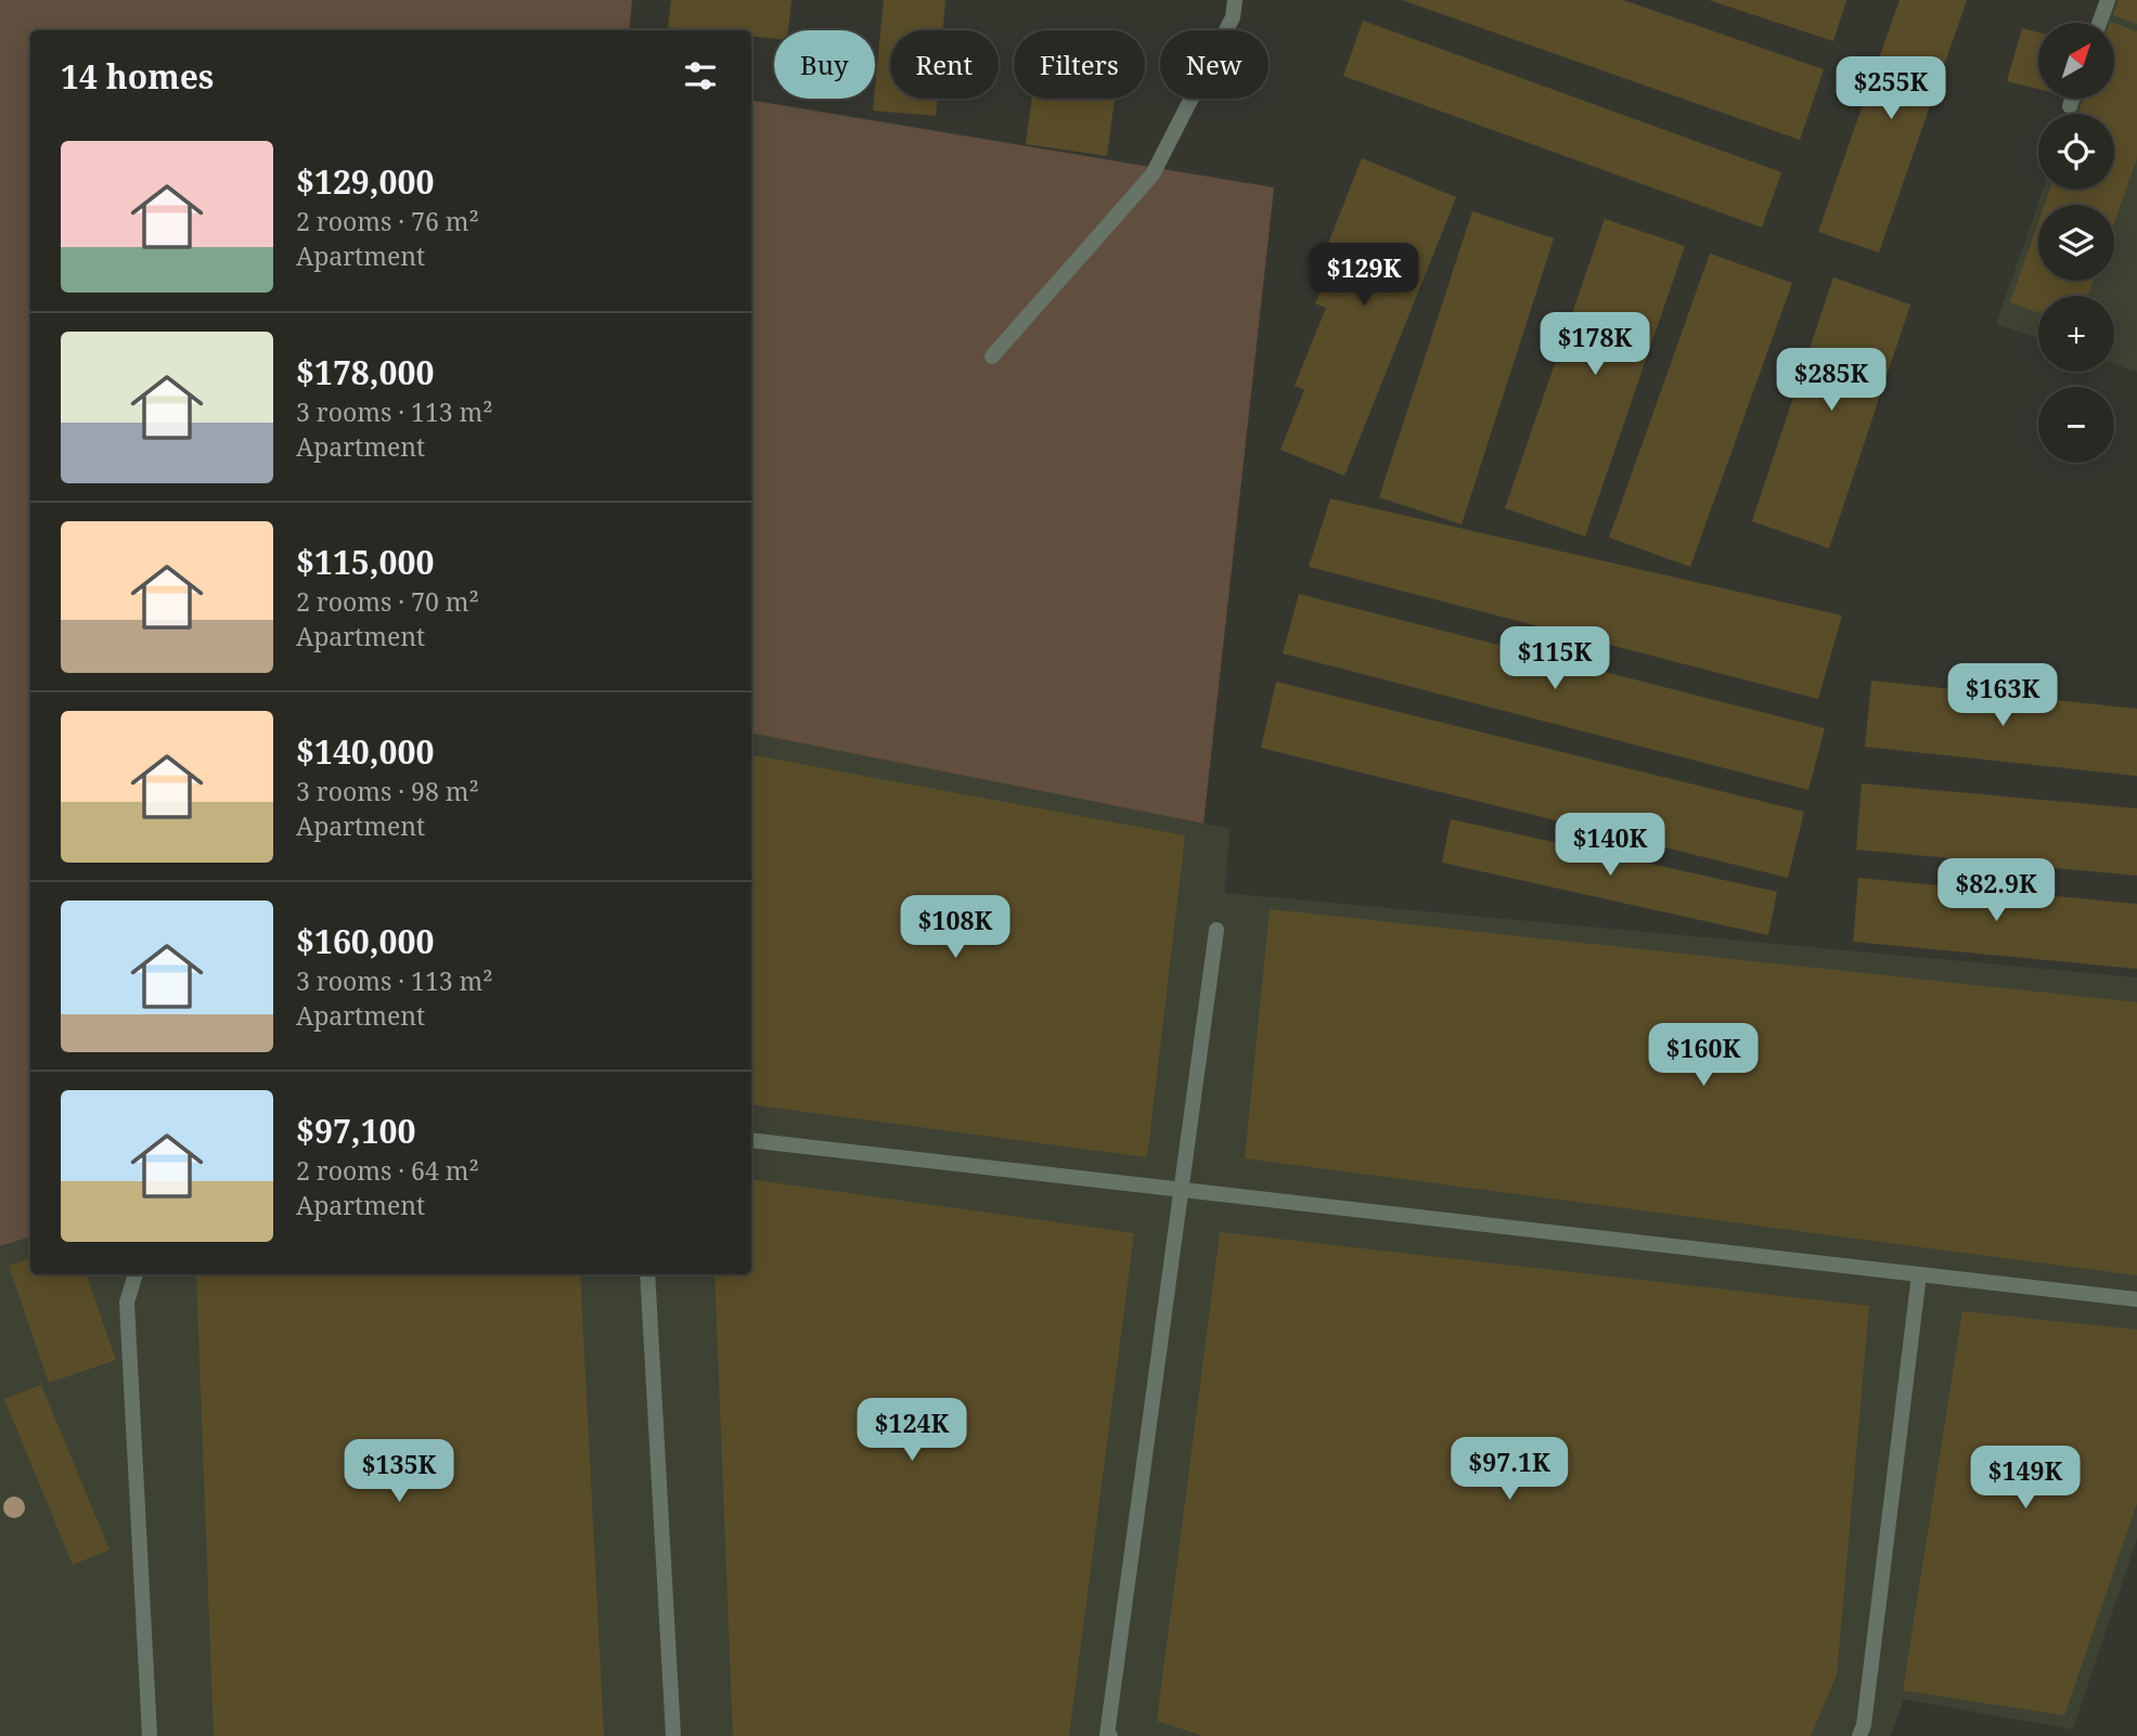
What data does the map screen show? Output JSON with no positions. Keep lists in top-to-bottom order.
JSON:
{
  "north": "top right",
  "page": {
    "map_buttons": ["+", "−"],
    "chip": [
      "Buy",
      "Rent",
      "Filters",
      "New"
    ],
    "heading": "14 homes",
    "price": [
      "$255K",
      "$129K",
      "$178K",
      "$285K",
      "$115K",
      "$163K",
      "$140K",
      "$82.9K",
      "$108K",
      "$160K",
      "$124K",
      "$97.1K",
      "$135K",
      "$149K"
    ],
    "list": [
      {
        "name": "$129,000",
        "note": "2 rooms · 76 m² · Apartment"
      },
      {
        "name": "$178,000",
        "note": "3 rooms · 113 m² · Apartment"
      },
      {
        "name": "$115,000",
        "note": "2 rooms · 70 m² · Apartment"
      },
      {
        "name": "$140,000",
        "note": "3 rooms · 98 m² · Apartment"
      },
      {
        "name": "$160,000",
        "note": "3 rooms · 113 m² · Apartment"
      },
      {
        "name": "$97,100",
        "note": "2 rooms · 64 m² · Apartment"
      }
    ]
  }
}
